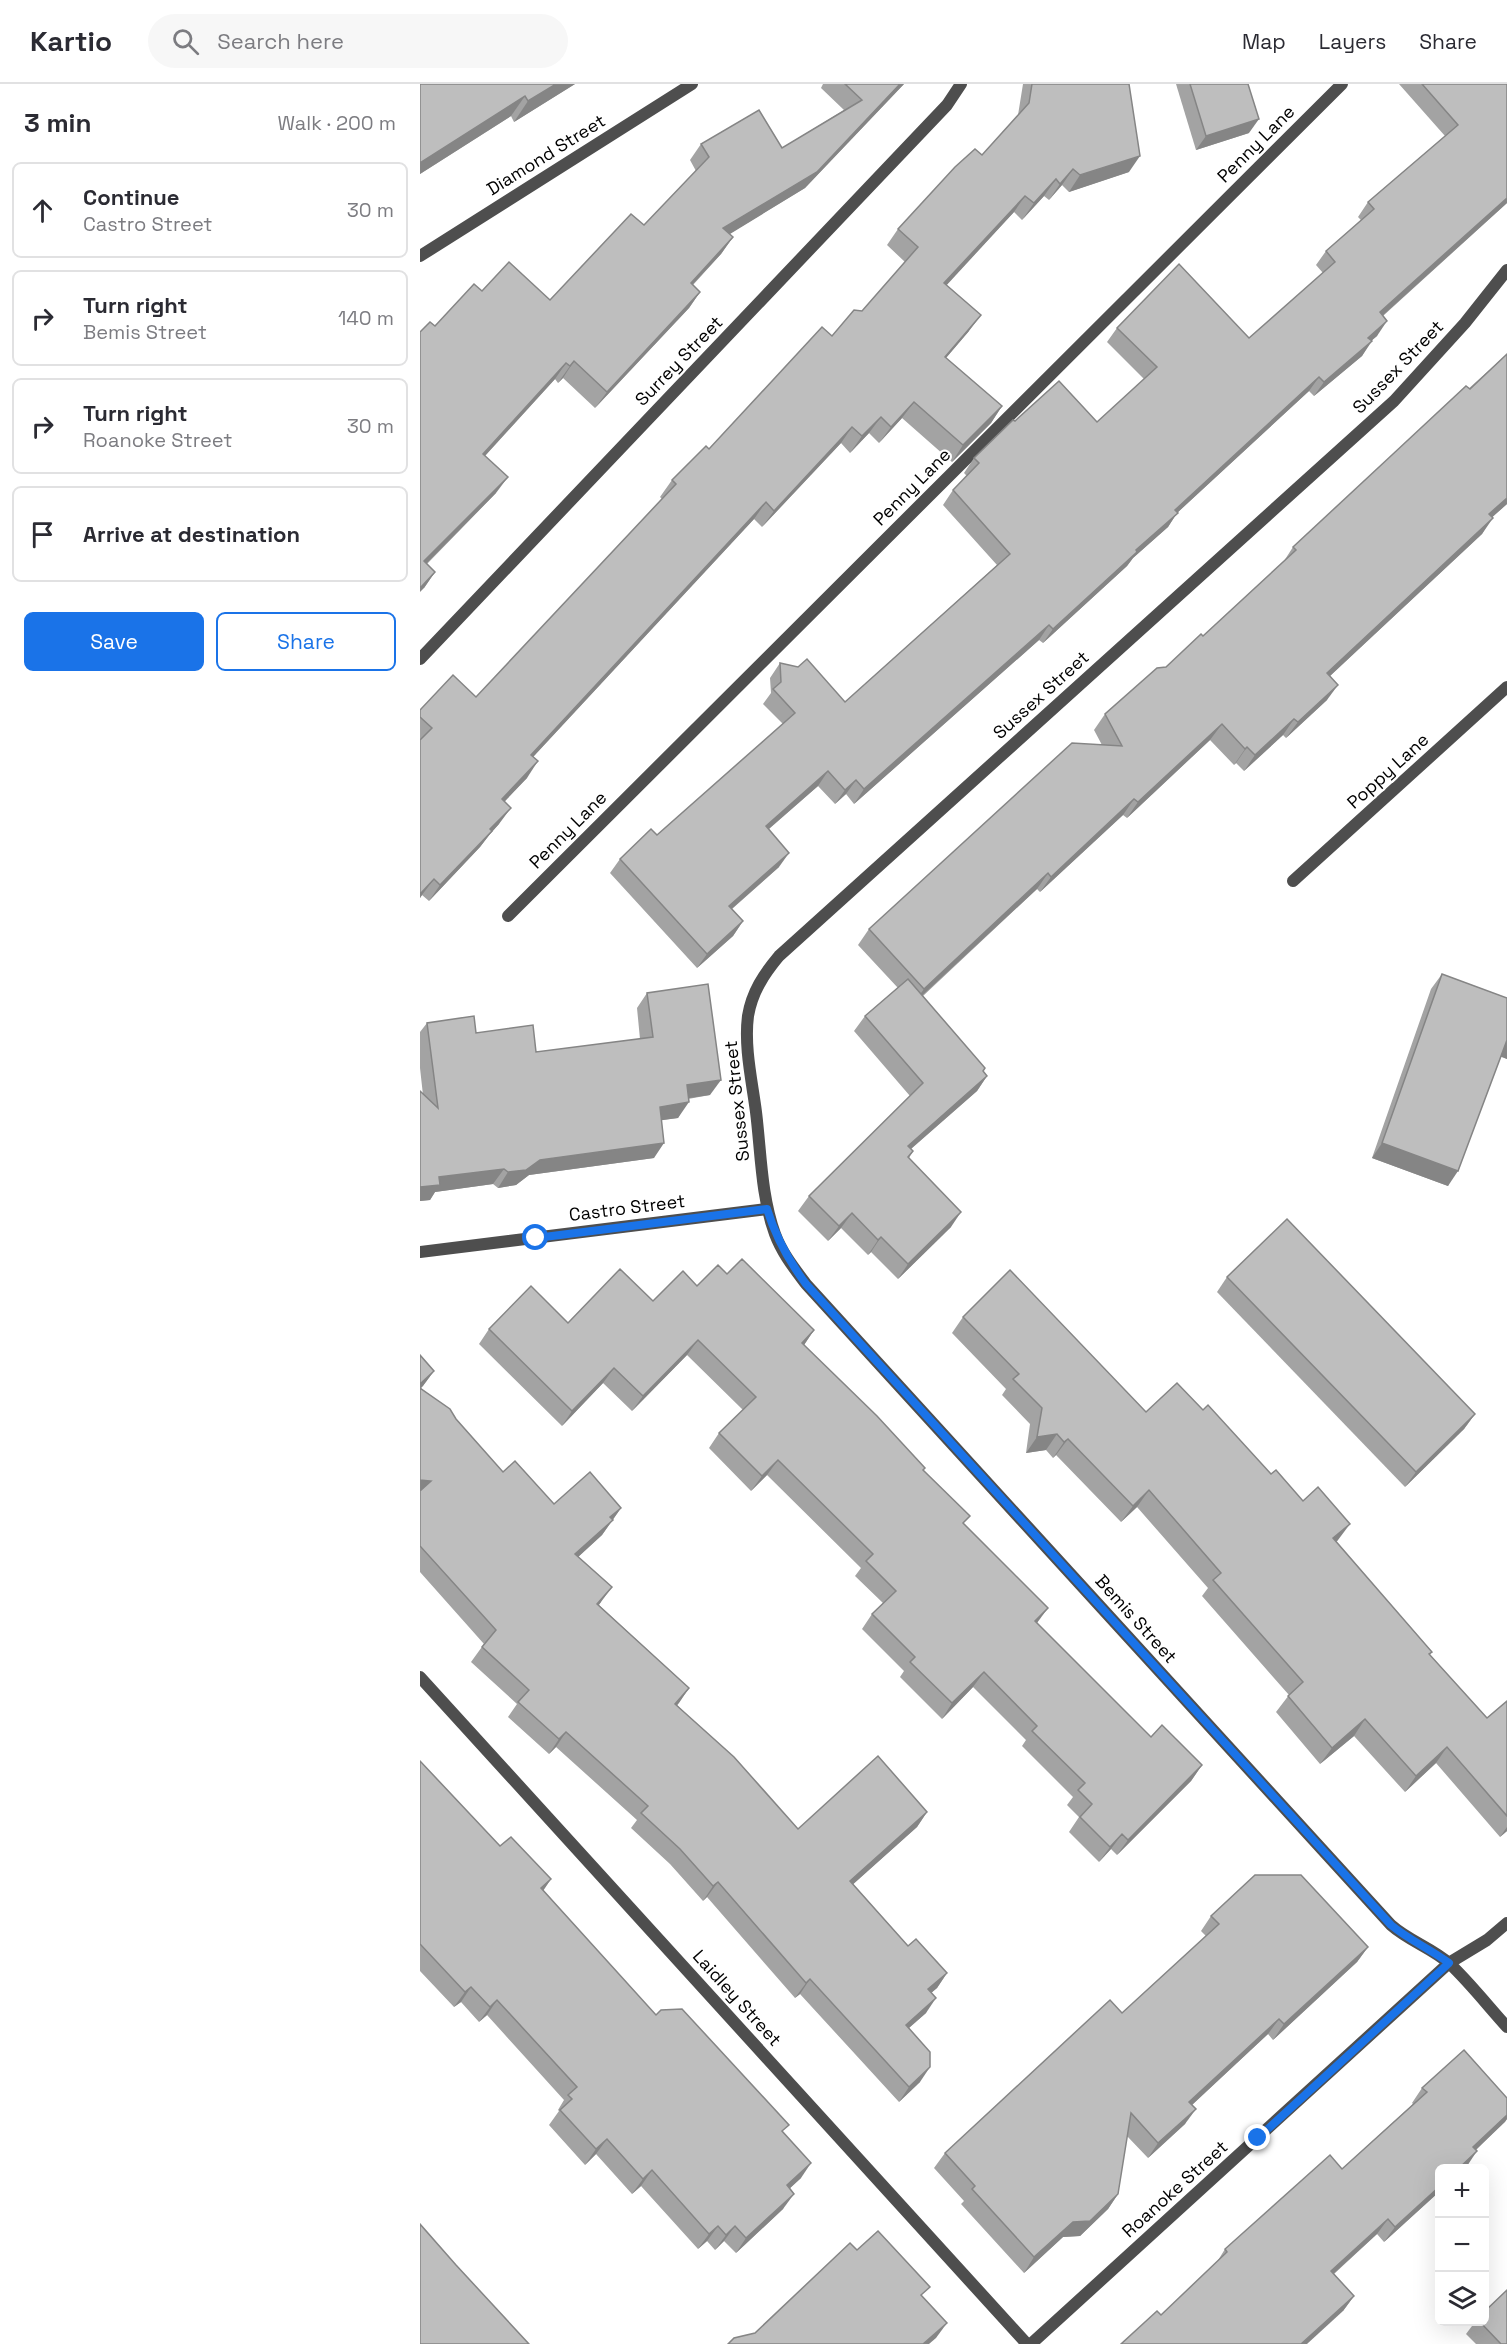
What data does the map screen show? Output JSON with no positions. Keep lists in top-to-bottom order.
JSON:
{
  "streets": {
    "street": [
      "Penny Lane",
      "Diamond Street",
      "Surrey Street",
      "Sussex Street",
      "Poppy Lane",
      "Castro Street",
      "Bemis Street",
      "Laidley Street",
      "Roanoke Street"
    ]
  },
  "crossings": [
    ["Sussex Street", "Castro Street"],
    ["Sussex Street", "Bemis Street"],
    ["Castro Street", "Bemis Street"],
    ["Bemis Street", "Roanoke Street"],
    ["Laidley Street", "Roanoke Street"]
  ],
  "page": {
    "header": "Kartio",
    "search": "Search here",
    "nav": ["Map", "Layers", "Share"],
    "heading": ["3 min", "Walk · 200 m"],
    "list": [
      ["Continue", "Castro Street", "30 m"],
      ["Turn right", "Bemis Street", "140 m"],
      ["Turn right", "Roanoke Street", "30 m"],
      "Arrive at destination"
    ],
    "buttons": ["Save", "Share"],
    "map_buttons": ["+", "−"]
  }
}
